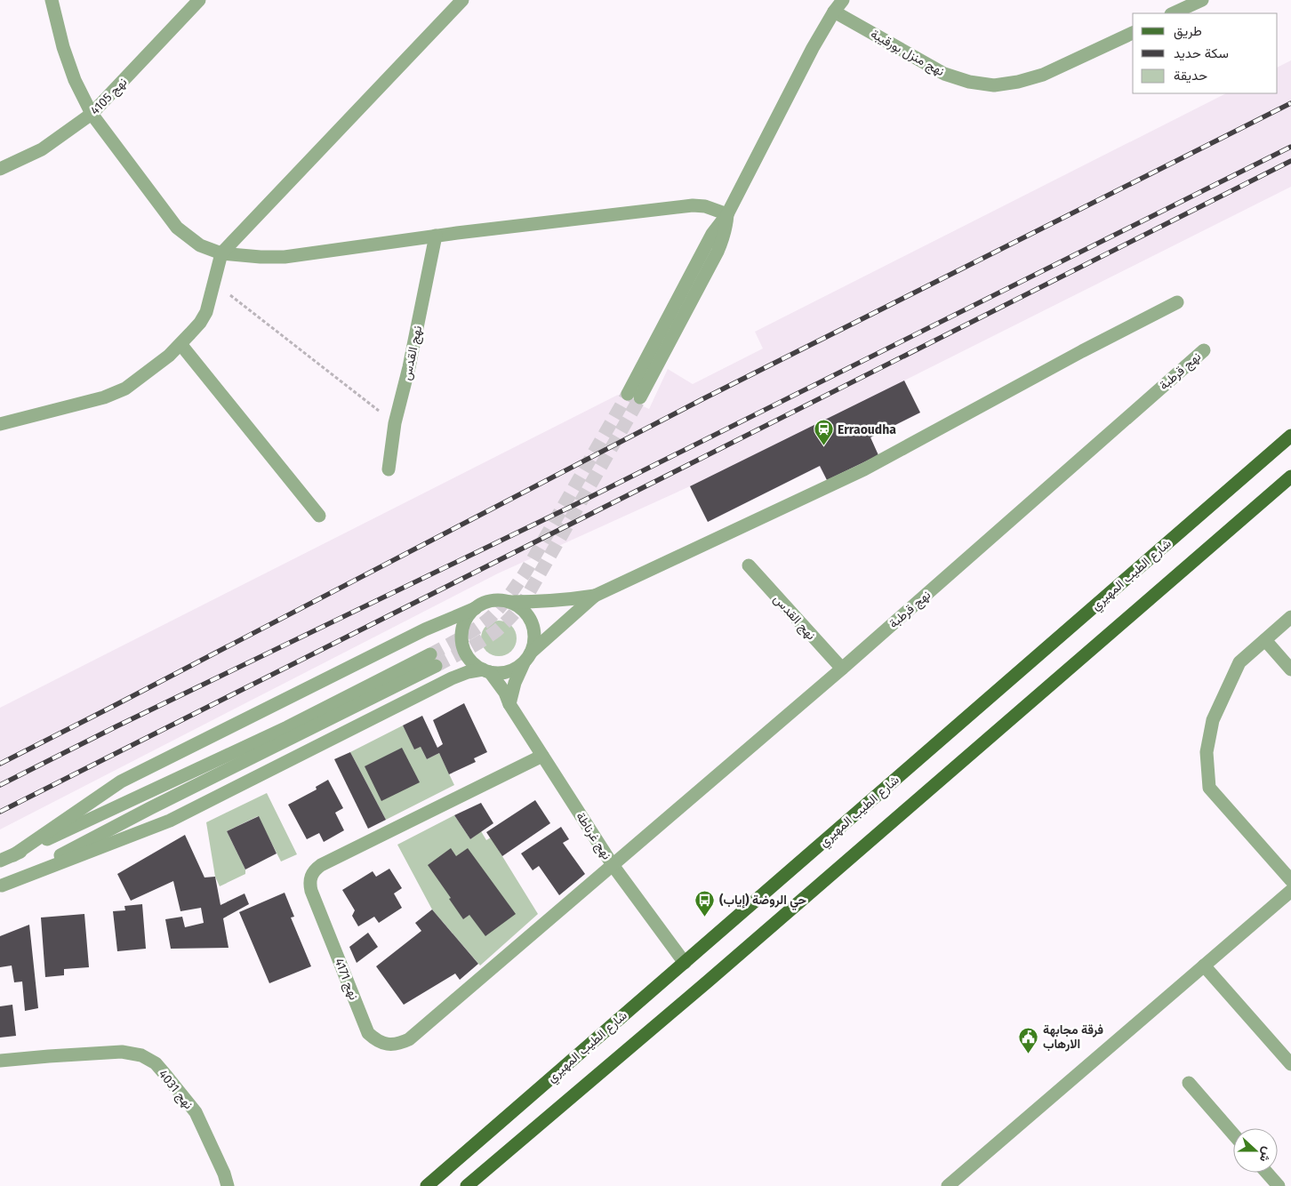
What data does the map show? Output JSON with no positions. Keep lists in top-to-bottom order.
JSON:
{
  "streets": {
    "main road": ["شارع الطيب المهيري"],
    "street": [
      "نهج منزل بورقيبة",
      "نهج 4105",
      "نهج القدس",
      "نهج قرطبة",
      "نهج غرناطة",
      "نهج 4171",
      "نهج 4031"
    ]
  },
  "crossings": [
    ["نهج القدس", "نهج قرطبة"],
    ["نهج قرطبة", "نهج غرناطة"],
    ["نهج قرطبة", "نهج 4171"],
    ["شارع الطيب المهيري", "نهج غرناطة"],
    ["نهج غرناطة", "نهج 4171"]
  ],
  "places": {
    "station": ["Erraoudha"],
    "bus stop": ["حي الروضة (إياب)"],
    "public building": ["فرقة مجابهة الارهاب"]
  },
  "legend": ["طريق", "سكة حديد", "حديقة"],
  "north": "right"
}
